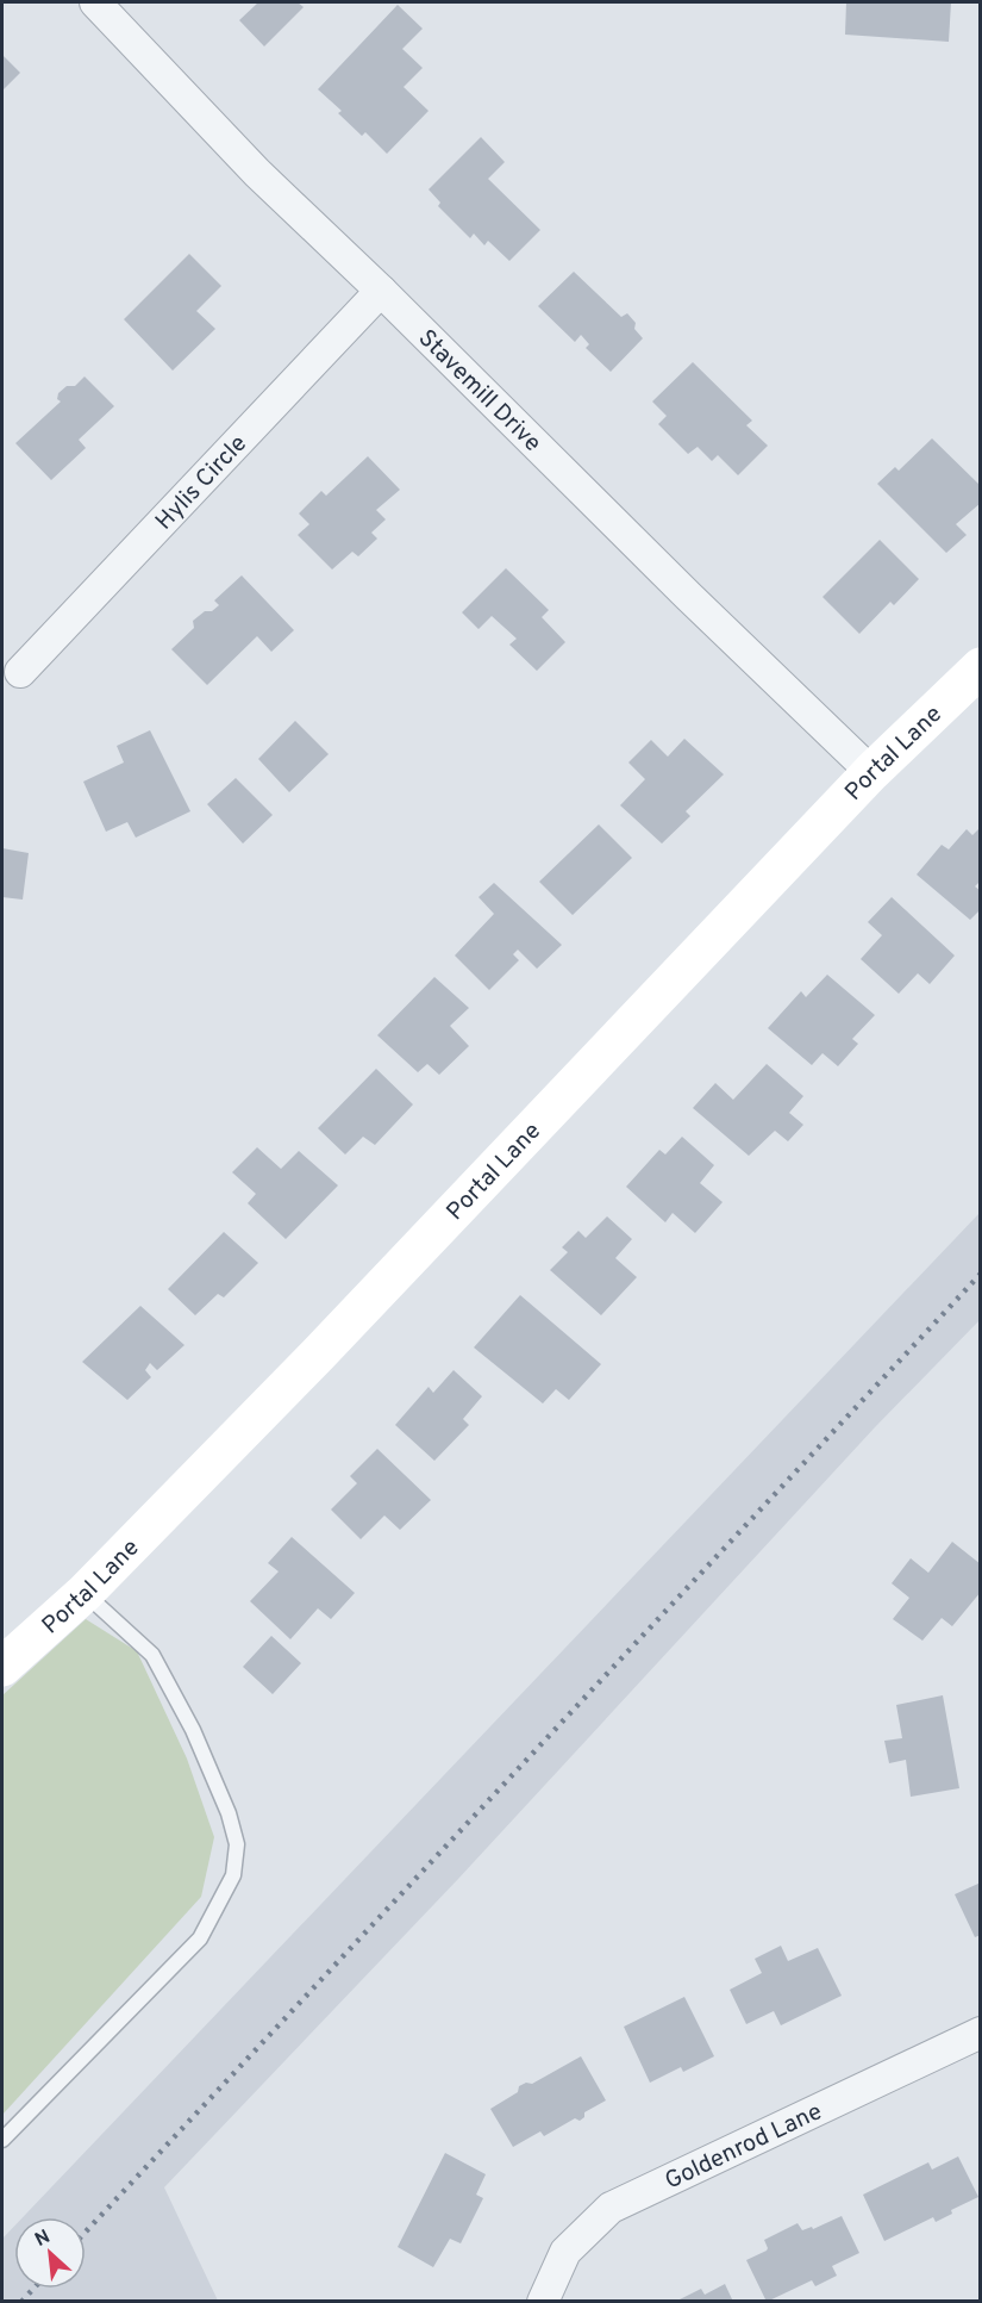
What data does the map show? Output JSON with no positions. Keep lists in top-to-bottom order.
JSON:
{
  "streets": {
    "street": [
      "Stavemill Drive",
      "Hylis Circle",
      "Portal Lane",
      "Goldenrod Lane"
    ]
  },
  "crossings": [
    ["Stavemill Drive", "Hylis Circle"],
    ["Stavemill Drive", "Portal Lane"]
  ],
  "north": "top left"
}
